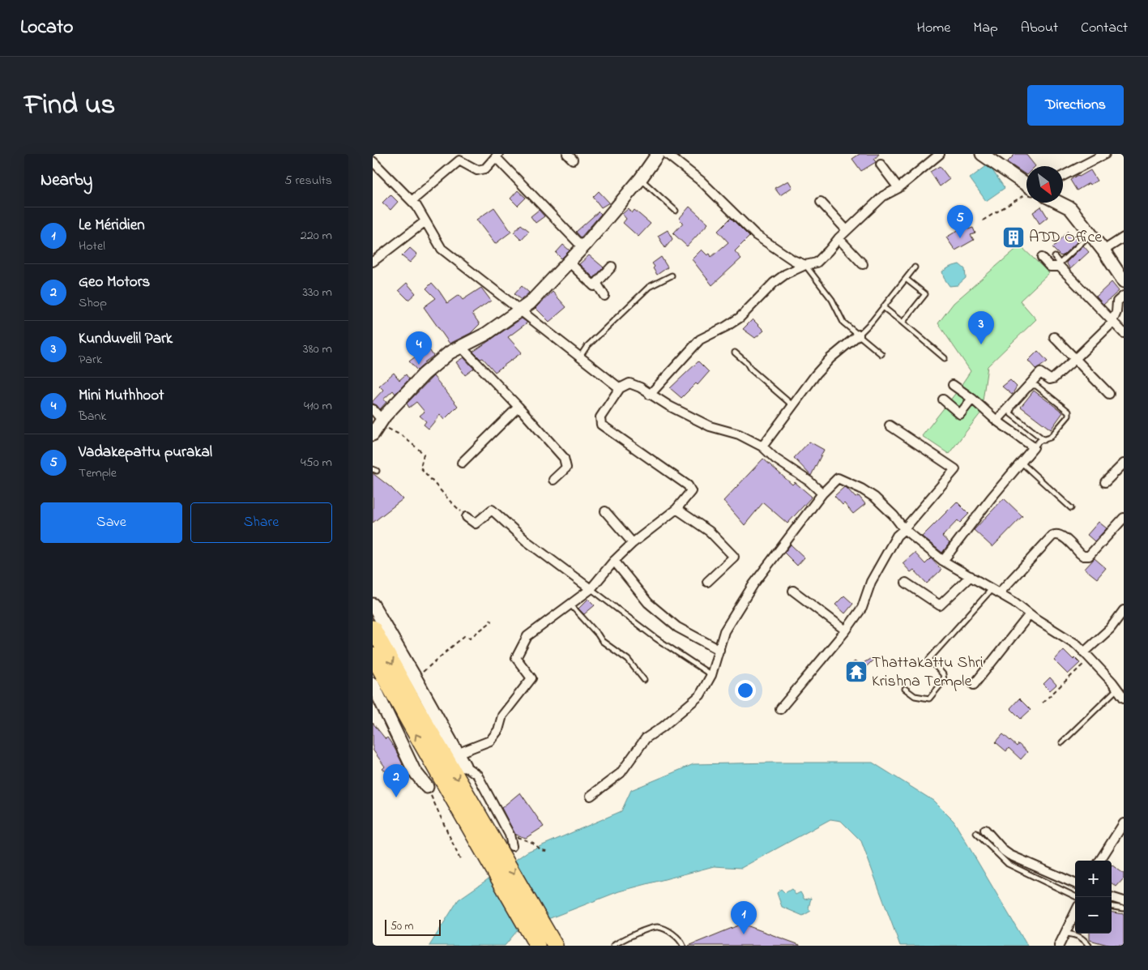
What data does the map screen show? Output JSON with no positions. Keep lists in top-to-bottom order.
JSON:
{
  "places": {
    "building": ["ADD Office"],
    "temple": ["Thattakattu Shri Krishna Temple"]
  },
  "scale_bar": "50 m",
  "north": "bottom right",
  "page": {
    "header": "Locato",
    "nav": [
      "Home",
      "Map",
      "About",
      "Contact"
    ],
    "title": "Find us",
    "buttons": [
      "Directions",
      ["Save", "Share"]
    ],
    "heading": ["Nearby", "5 results"],
    "pins": [
      "5",
      "3",
      "4",
      "2",
      "1"
    ],
    "list": [
      {
        "mark": "1",
        "name": "Le Méridien",
        "note": "Hotel",
        "value": "220 m"
      },
      {
        "mark": "2",
        "name": "Geo Motors",
        "note": "Shop",
        "value": "330 m"
      },
      {
        "mark": "3",
        "name": "Kunduvelil Park",
        "note": "Park",
        "value": "380 m"
      },
      {
        "mark": "4",
        "name": "Mini Muthhoot",
        "note": "Bank",
        "value": "410 m"
      },
      {
        "mark": "5",
        "name": "Vadakepattu purakal",
        "note": "Temple",
        "value": "450 m"
      }
    ],
    "map_buttons": ["+", "−"],
    "scale": "50 m"
  }
}
